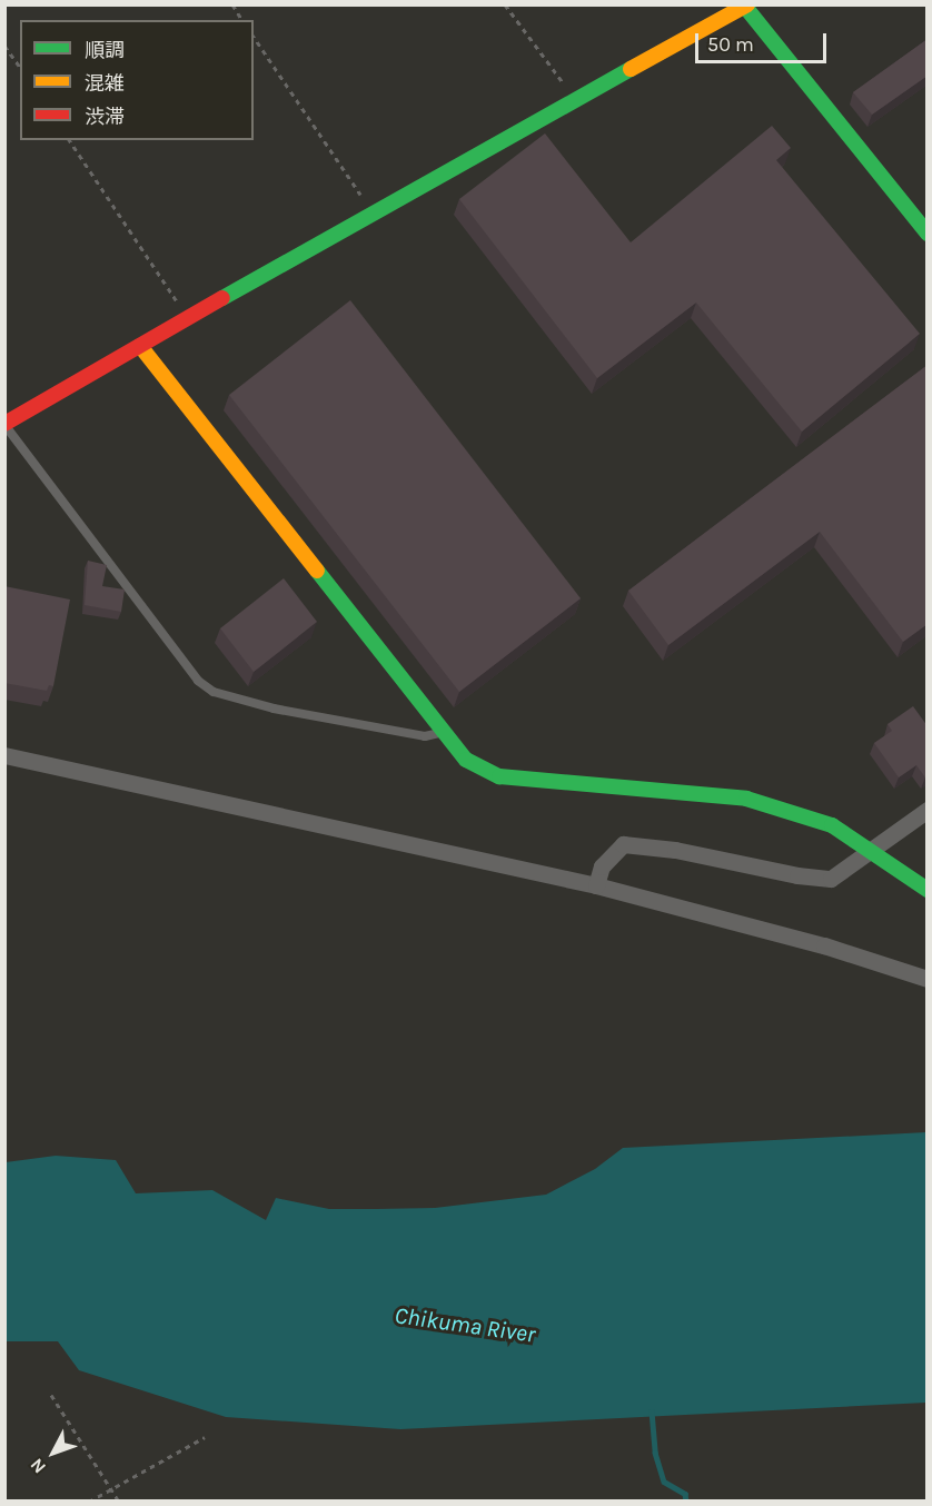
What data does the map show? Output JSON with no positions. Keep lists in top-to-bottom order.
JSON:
{
  "water": ["Chikuma River"],
  "legend": ["順調", "混雑", "渋滞"],
  "scale_bar": "50 m",
  "north": "bottom left"
}
